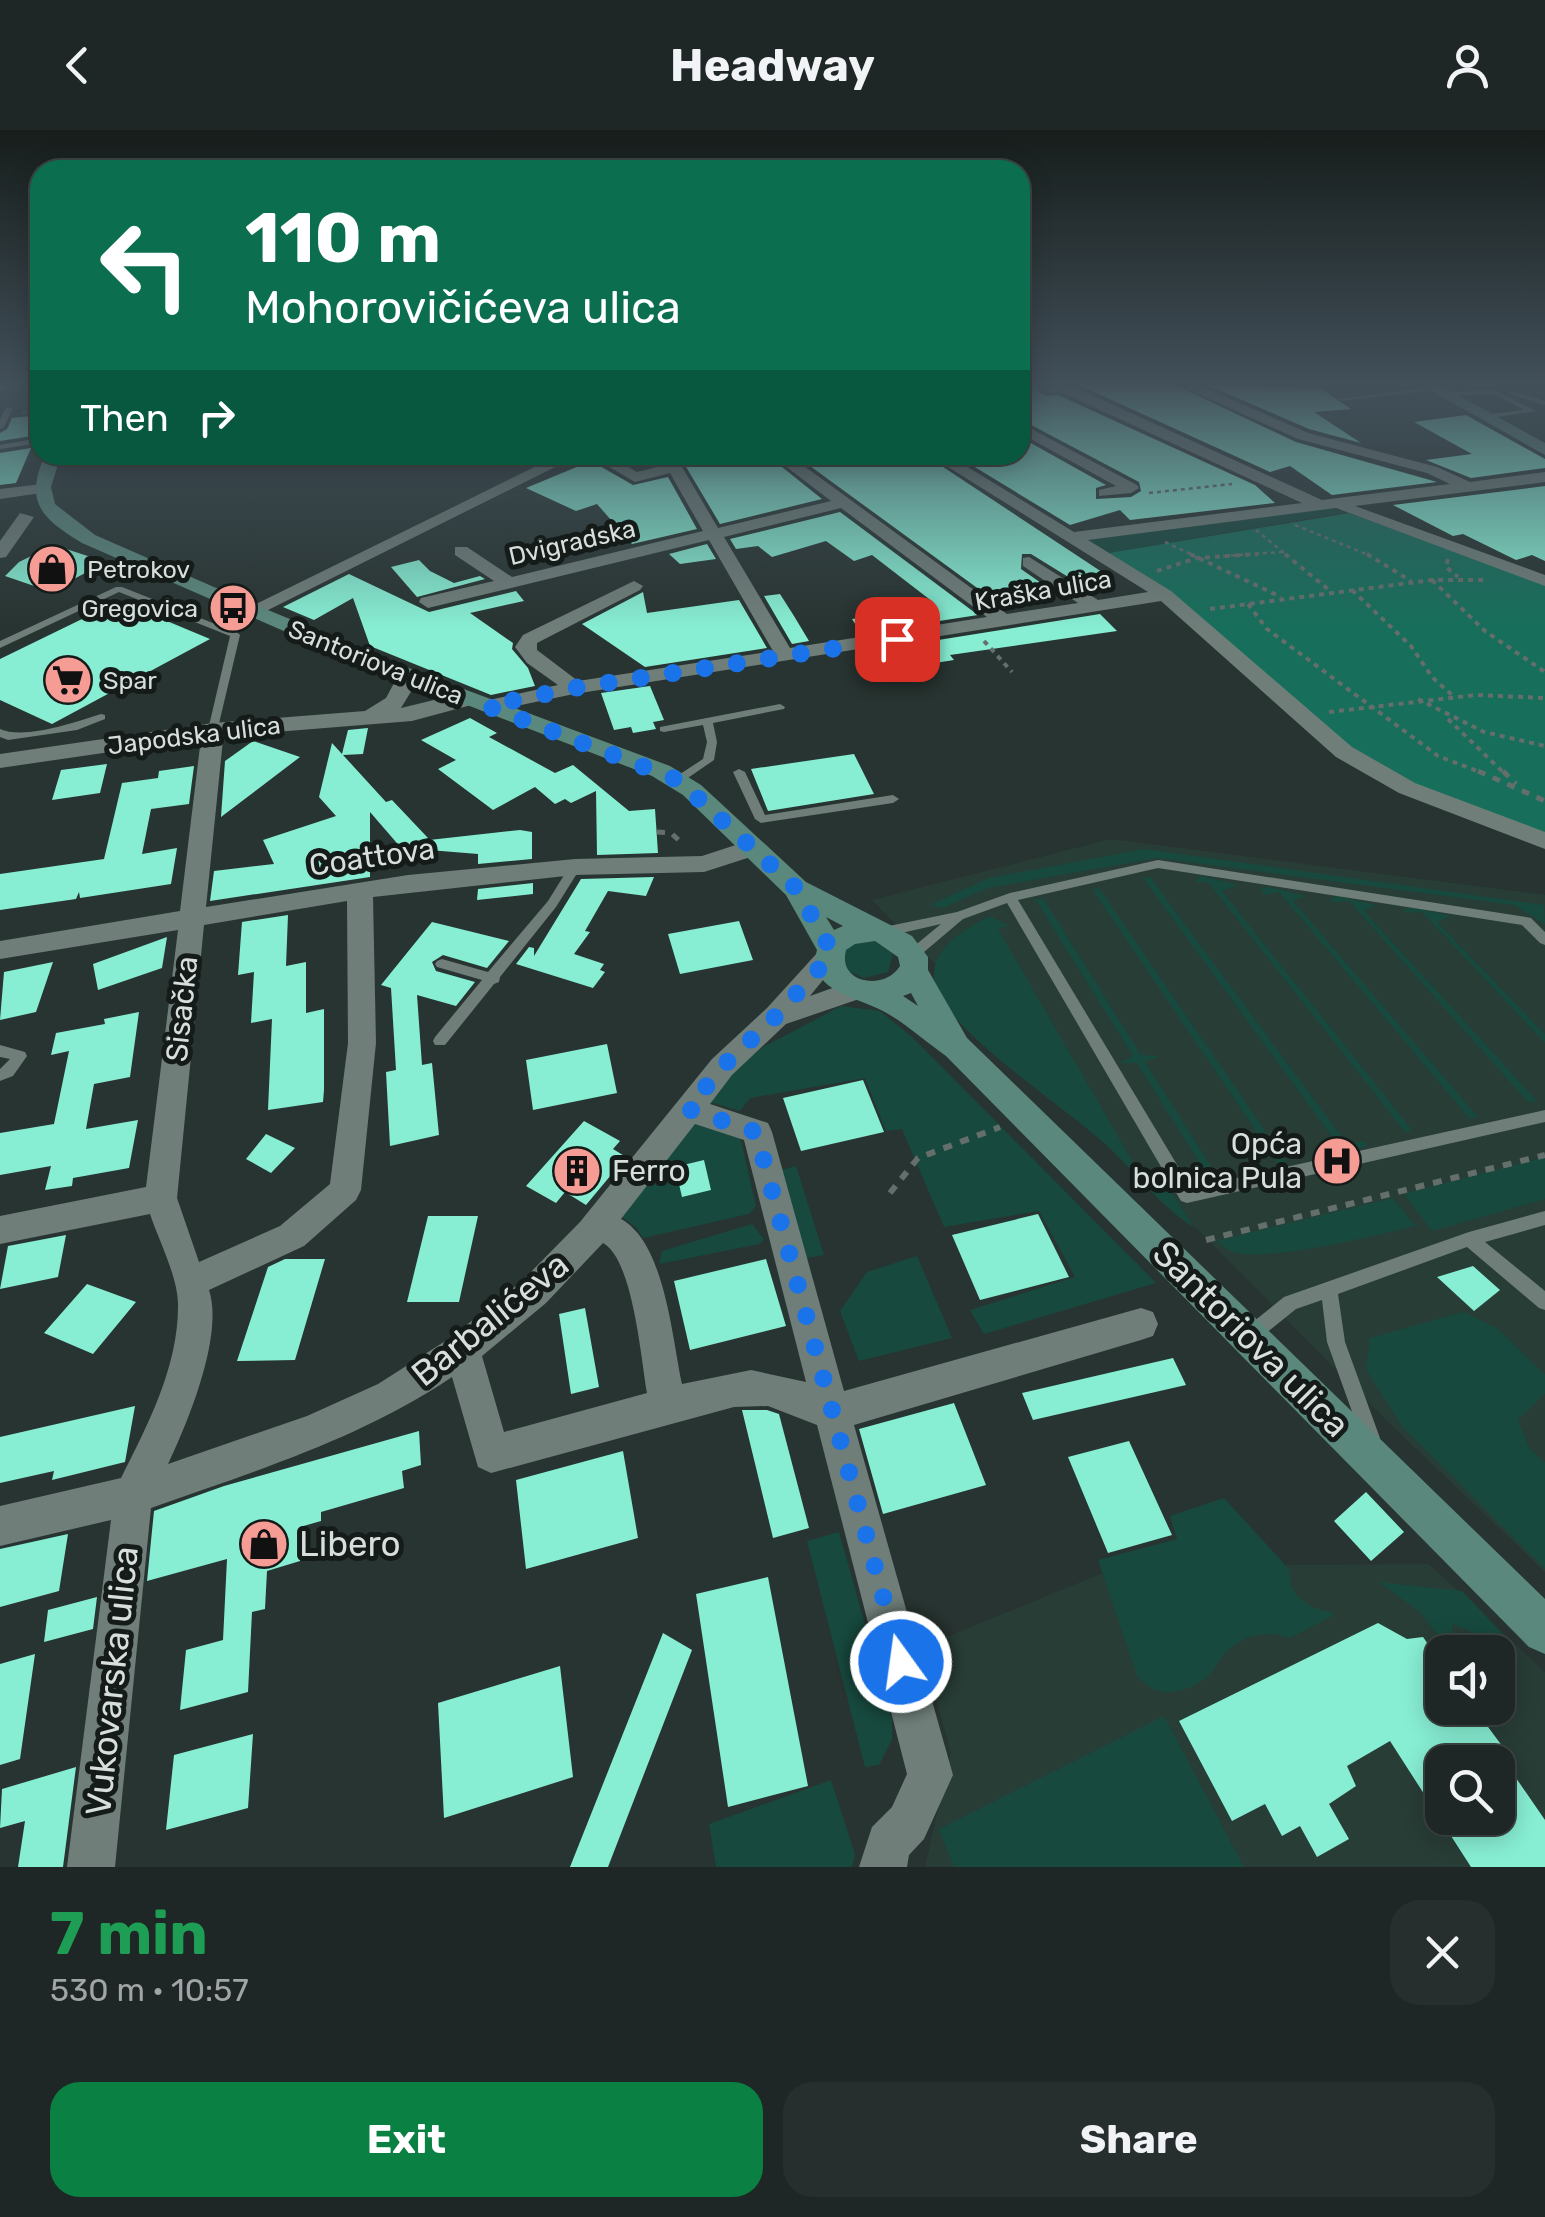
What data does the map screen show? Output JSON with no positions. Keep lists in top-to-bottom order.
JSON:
{
  "streets": {
    "main road": ["Santoriova ulica"],
    "street": [
      "Dvigradska",
      "Kraška ulica",
      "Japodska ulica",
      "Coattova",
      "Sisačka",
      "Barbalićeva",
      "Vukovarska ulica"
    ]
  },
  "crossings": [
    ["Kraška ulica", "Santoriova ulica"],
    ["Kraška ulica", "Japodska ulica"],
    ["Santoriova ulica", "Japodska ulica"],
    ["Santoriova ulica", "Coattova"],
    ["Santoriova ulica", "Barbalićeva"],
    ["Japodska ulica", "Sisačka"],
    ["Coattova", "Sisačka"],
    ["Sisačka", "Barbalićeva"],
    ["Sisačka", "Vukovarska ulica"],
    ["Barbalićeva", "Vukovarska ulica"]
  ],
  "places": {
    "shop": ["Petrokov", "Libero"],
    "bus stop": ["Gregovica"],
    "supermarket": ["Spar"],
    "hospital": ["Opća bolnica Pula"],
    "building": ["Ferro"]
  },
  "page": {
    "header": "Headway",
    "turn": ["110 m", "Mohorovičićeva ulica"],
    "then": "Then",
    "heading": ["7 min", "530 m · 10:57"],
    "buttons": ["Exit", "Share"]
  }
}
